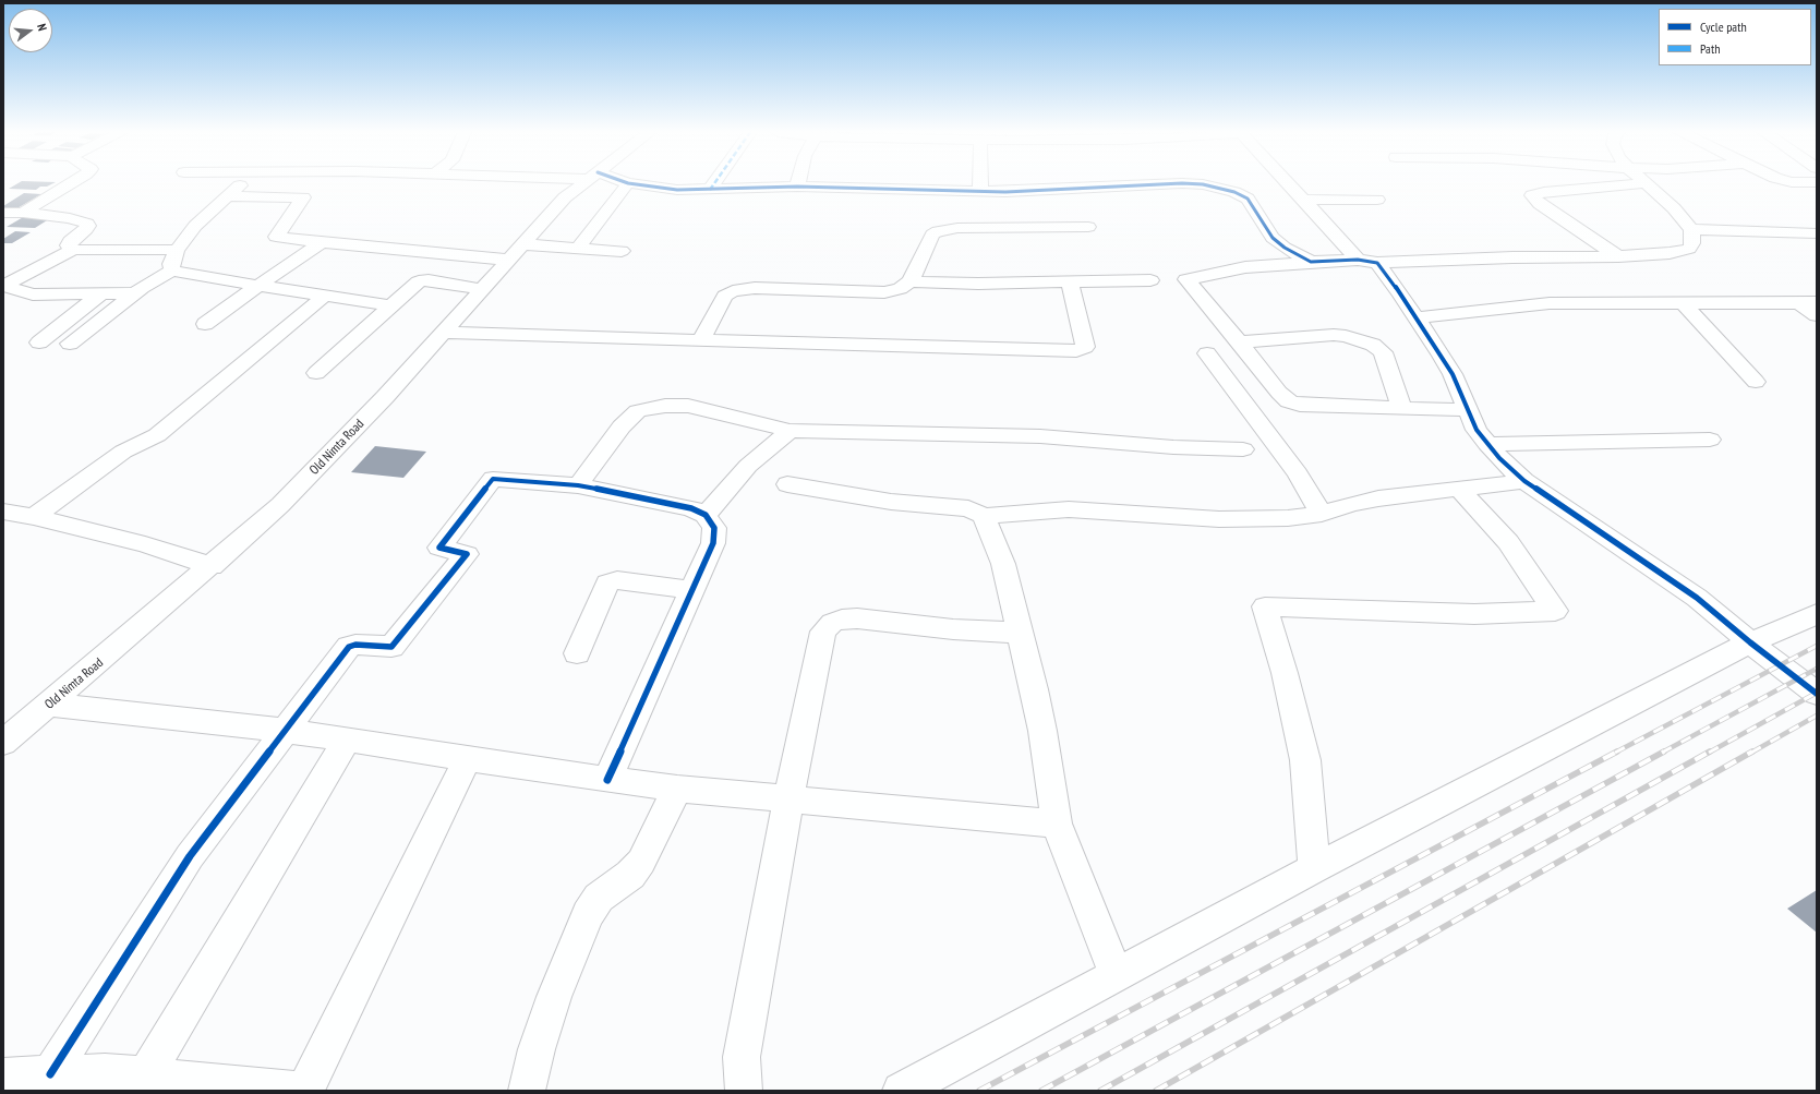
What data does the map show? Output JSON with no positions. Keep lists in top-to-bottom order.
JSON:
{
  "streets": {
    "street": ["Old Nimta Road"]
  },
  "legend": ["Cycle path", "Path"],
  "north": "right"
}
